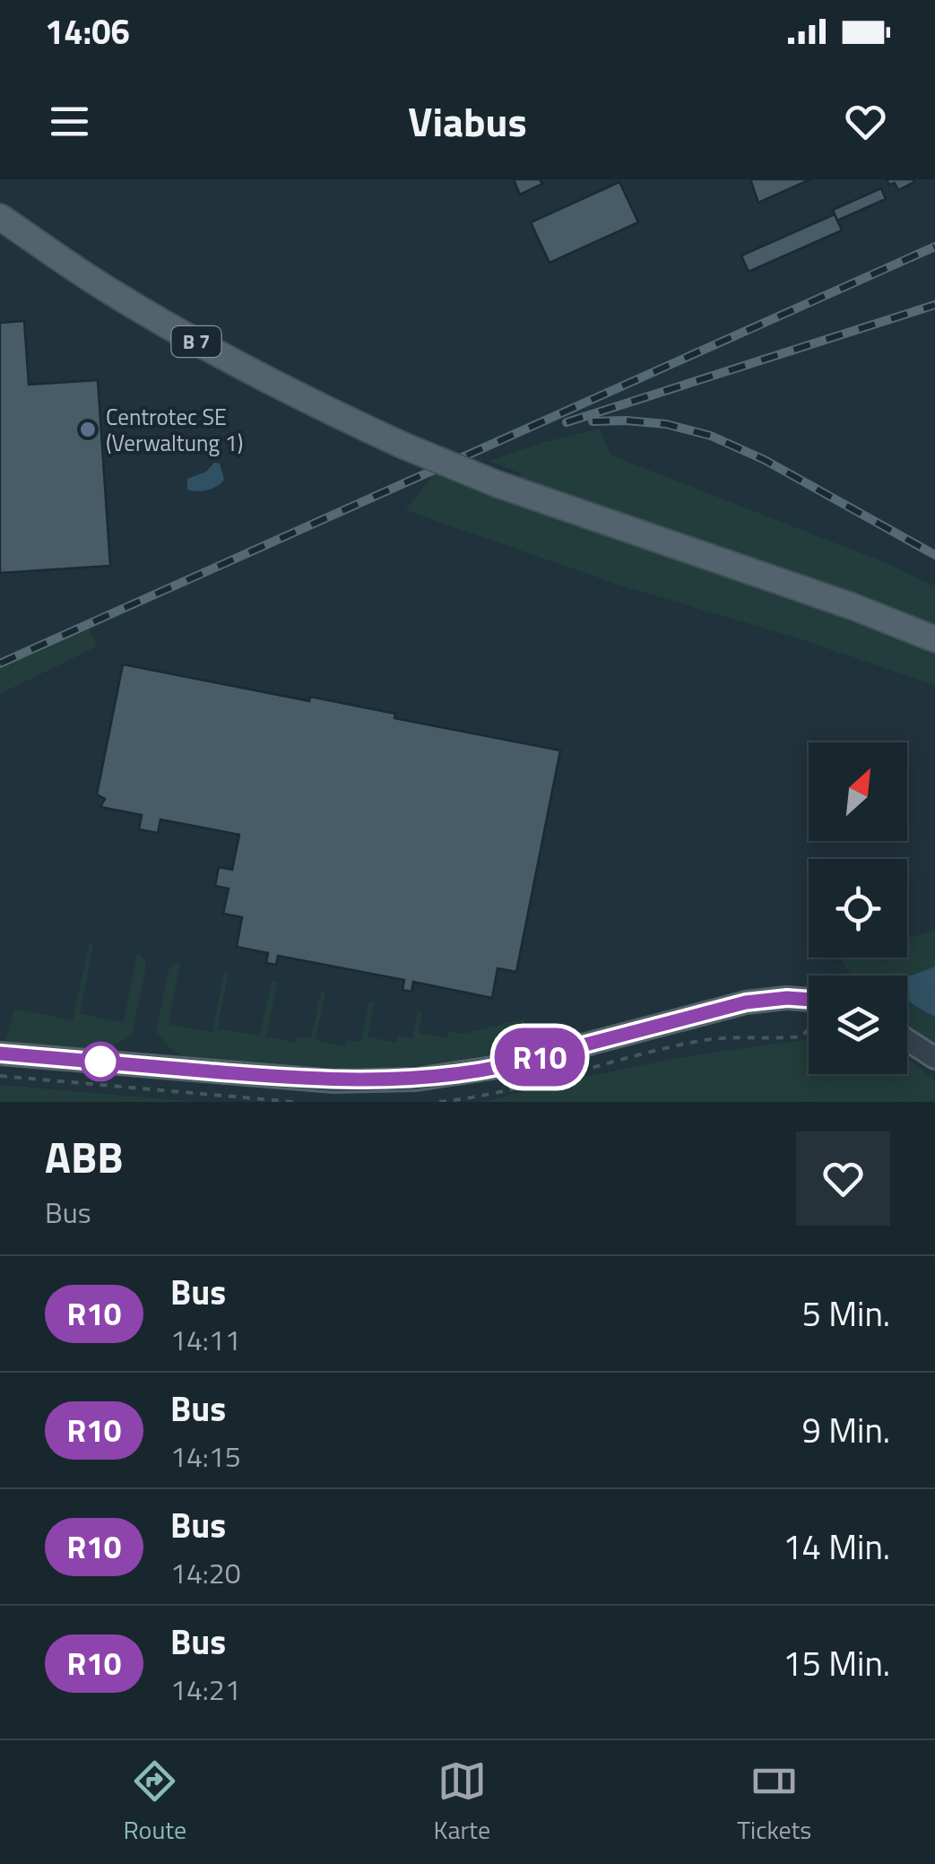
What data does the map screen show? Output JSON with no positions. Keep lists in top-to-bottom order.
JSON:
{
  "streets": {
    "main road": ["B 7"]
  },
  "places": ["Centrotec SE (Verwaltung 1)"],
  "lines": ["bus line R10"],
  "north": "top right",
  "page": {
    "status": "14:06",
    "header": "Viabus",
    "on_map": "R10",
    "heading": ["ABB", "Bus"],
    "list": [
      {
        "mark": "R10",
        "name": "Bus",
        "note": "14:11",
        "value": "5 Min."
      },
      {
        "mark": "R10",
        "name": "Bus",
        "note": "14:15",
        "value": "9 Min."
      },
      {
        "mark": "R10",
        "name": "Bus",
        "note": "14:20",
        "value": "14 Min."
      },
      {
        "mark": "R10",
        "name": "Bus",
        "note": "14:21",
        "value": "15 Min."
      }
    ],
    "tabs": ["Route", "Karte", "Tickets"]
  }
}
